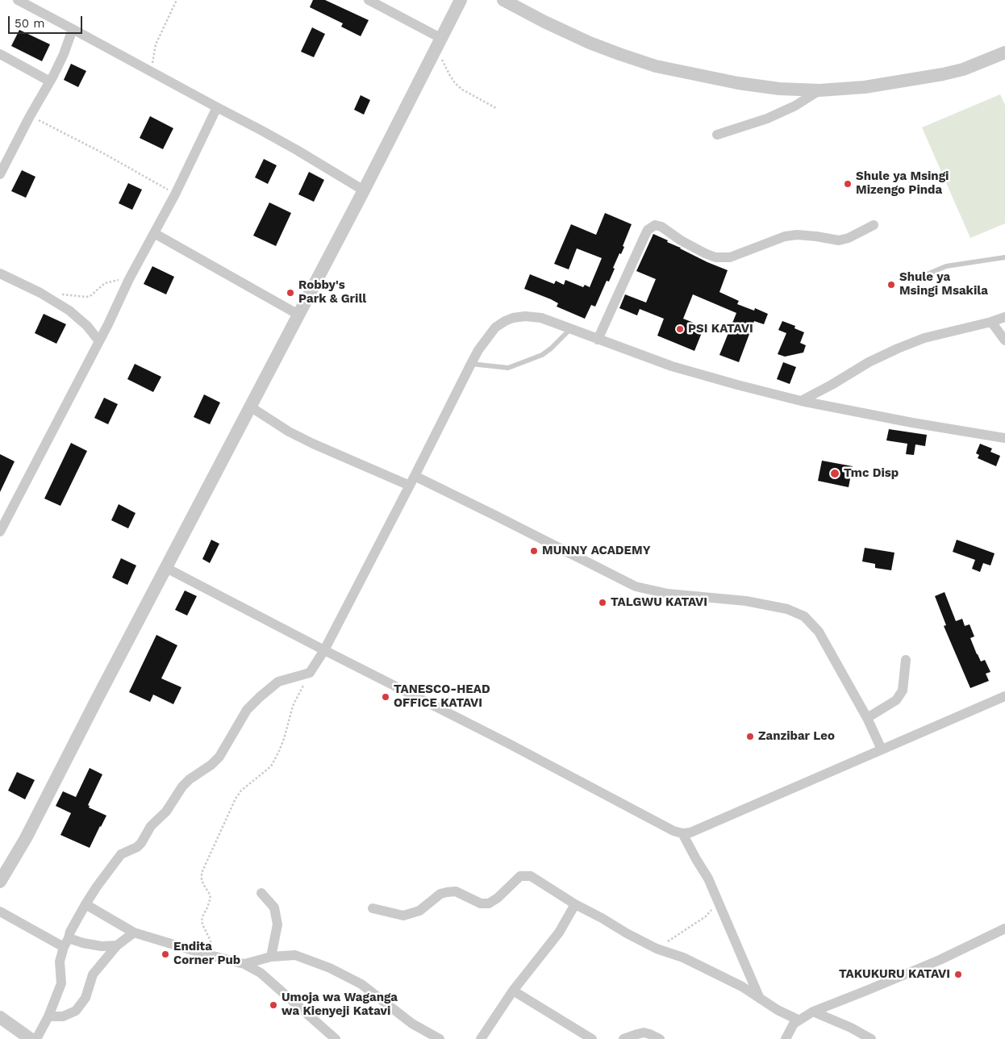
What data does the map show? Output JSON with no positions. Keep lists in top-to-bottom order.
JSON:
{
  "places": [
    "Shule ya Msingi Mizengo Pinda",
    "Shule ya Msingi Msakila",
    "Robby's Park & Grill",
    "PSI KATAVI",
    "Tmc Disp",
    "MUNNY ACADEMY",
    "TALGWU KATAVI",
    "TANESCO-HEAD OFFICE KATAVI",
    "Zanzibar Leo",
    "Endita Corner Pub",
    "TAKUKURU KATAVI",
    "Umoja wa Waganga wa Kienyeji Katavi"
  ],
  "scale_bar": "50 m"
}
